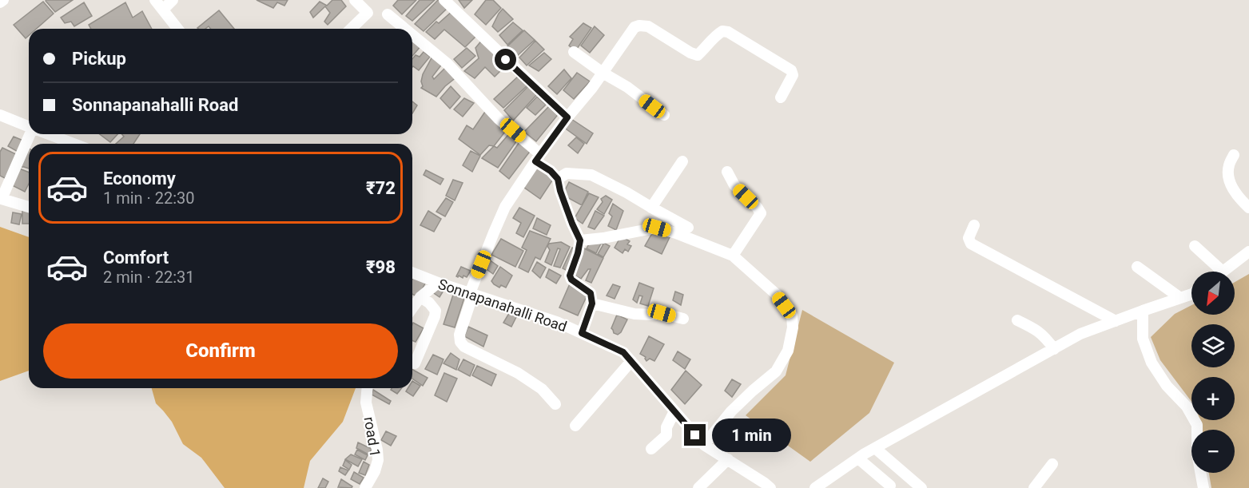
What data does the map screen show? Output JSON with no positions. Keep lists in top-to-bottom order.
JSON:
{
  "streets": {
    "street": ["Sonnapanahalli Road", "road 1"]
  },
  "north": "bottom left",
  "page": {
    "banner": ["Pickup", "Sonnapanahalli Road"],
    "list": [
      {
        "name": "Economy",
        "note": "1 min · 22:30",
        "value": "₹72"
      },
      {
        "name": "Comfort",
        "note": "2 min · 22:31",
        "value": "₹98"
      }
    ],
    "map_buttons": ["+", "−"],
    "buttons": "Confirm",
    "bubble": "1 min"
  }
}
